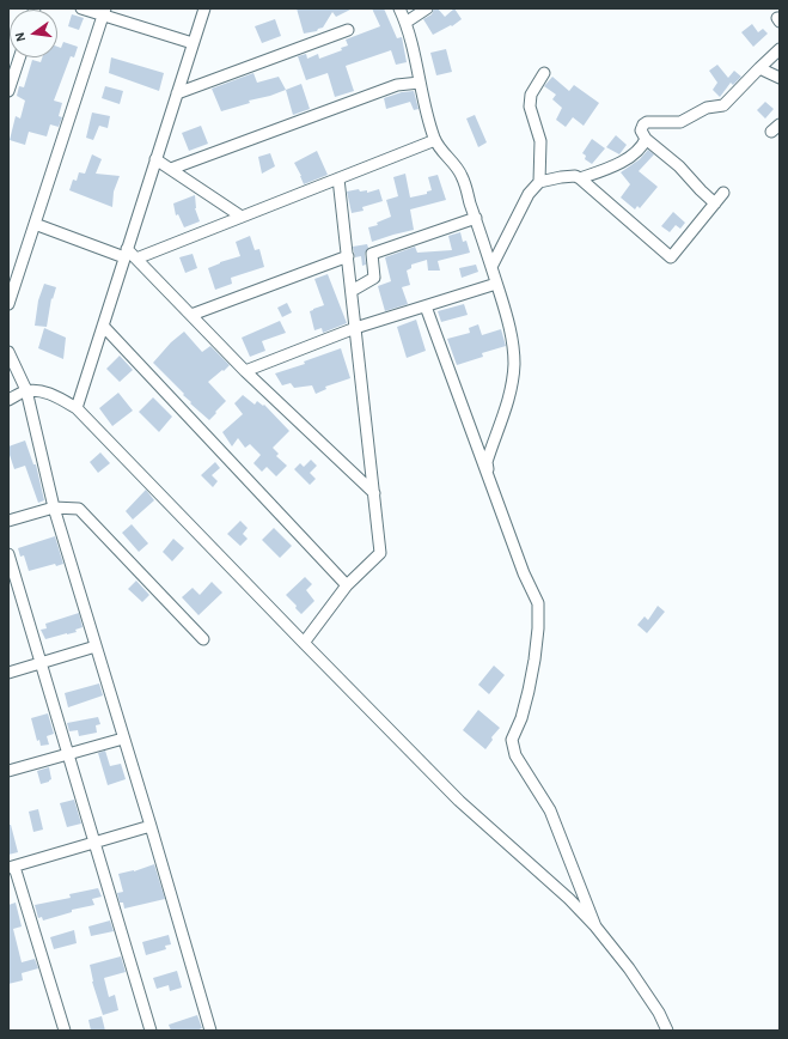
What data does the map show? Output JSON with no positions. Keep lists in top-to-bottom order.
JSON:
{
  "north": "left"
}
